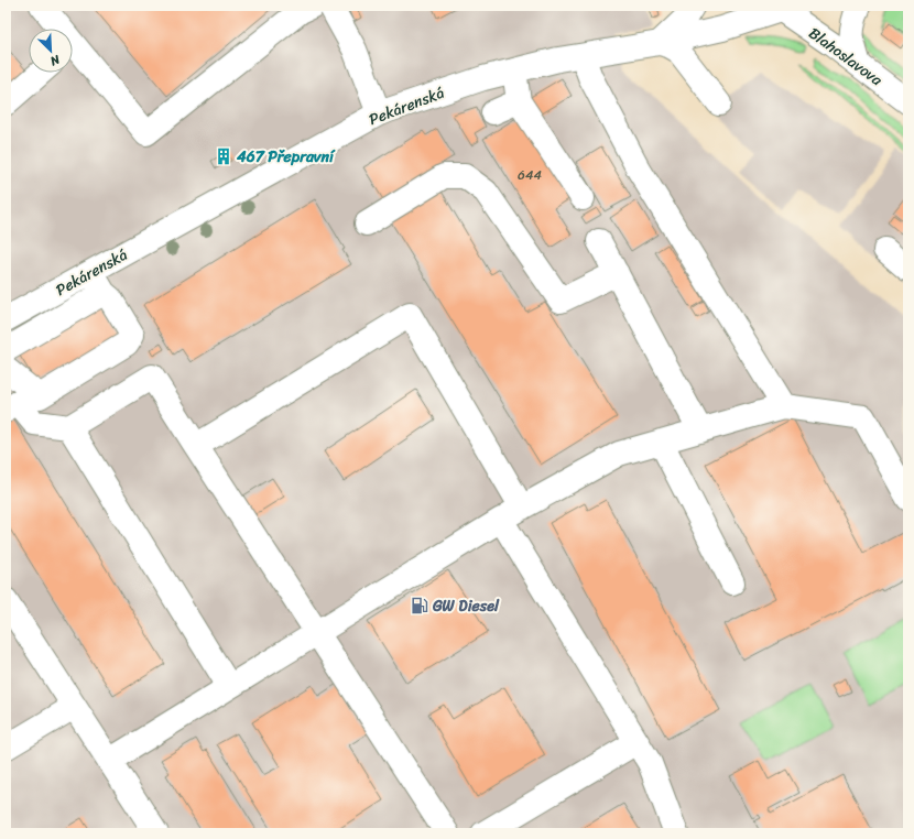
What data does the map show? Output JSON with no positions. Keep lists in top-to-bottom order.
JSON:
{
  "streets": {
    "street": ["Blahoslavova", "Pekárenská"]
  },
  "crossings": [
    ["Blahoslavova", "Pekárenská"]
  ],
  "places": {
    "building": ["467 Přepravní"],
    "fuel station": ["GW Diesel"]
  },
  "house_numbers": ["644"],
  "north": "bottom right"
}
